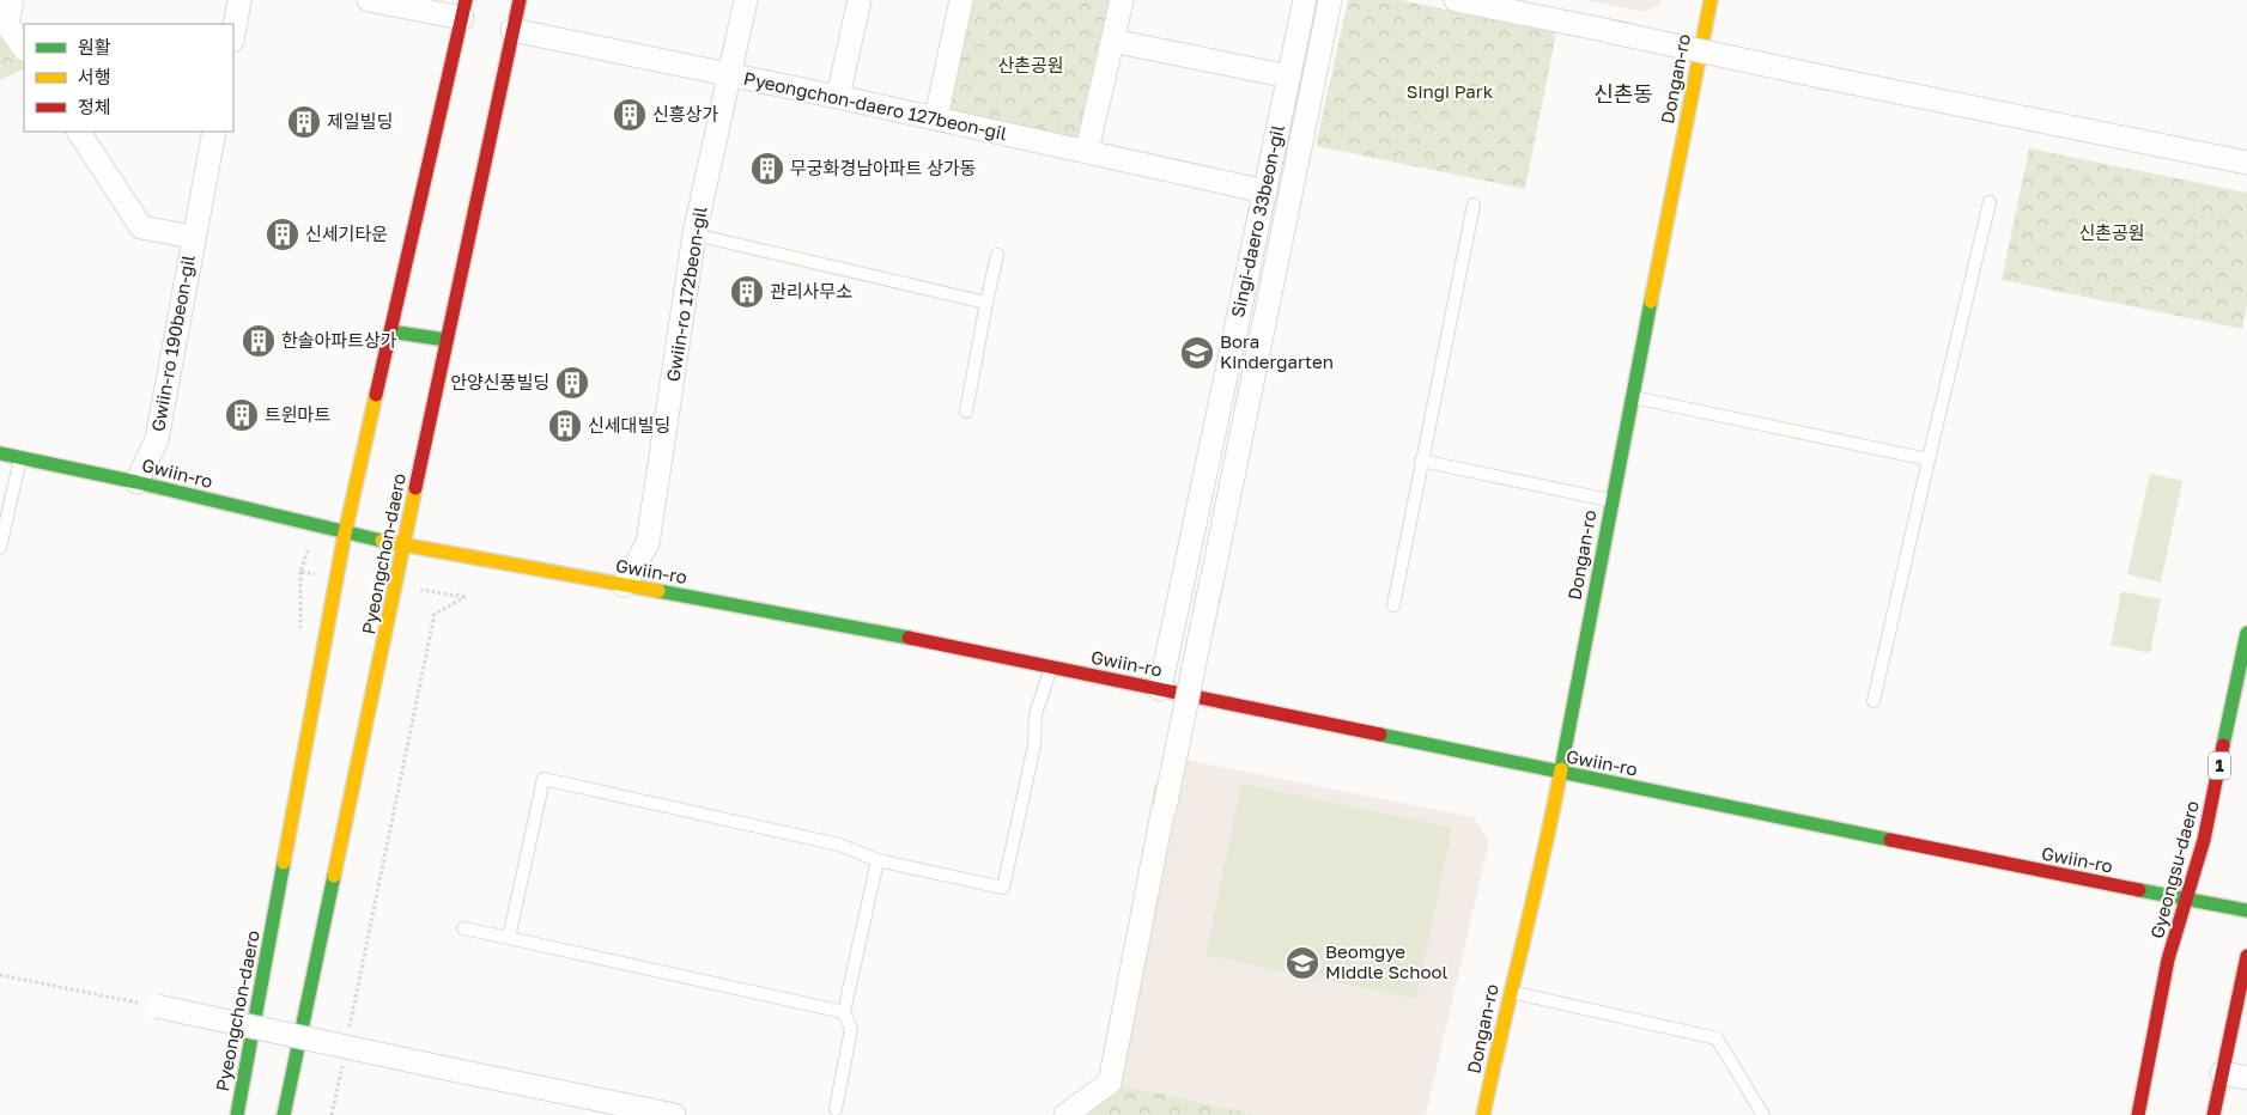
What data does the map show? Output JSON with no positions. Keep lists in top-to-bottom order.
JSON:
{
  "streets": {
    "street": [
      "Dongan-ro",
      "Pyeongchon-daero 127beon-gil",
      "Singi-daero 33beon-gil",
      "Gwiin-ro 172beon-gil",
      "Gwiin-ro 190beon-gil",
      "Gwiin-ro",
      "Pyeongchon-daero",
      "1",
      "Gyeongsu-daero"
    ]
  },
  "crossings": [
    ["Dongan-ro", "Gwiin-ro"],
    ["Pyeongchon-daero 127beon-gil", "Singi-daero 33beon-gil"],
    ["Pyeongchon-daero 127beon-gil", "Gwiin-ro 172beon-gil"],
    ["Pyeongchon-daero 127beon-gil", "Pyeongchon-daero"],
    ["Singi-daero 33beon-gil", "Gwiin-ro"],
    ["Gwiin-ro 172beon-gil", "Gwiin-ro"],
    ["Gwiin-ro 190beon-gil", "Gwiin-ro"],
    ["Gwiin-ro", "Pyeongchon-daero"],
    ["Gwiin-ro", "Gyeongsu-daero"]
  ],
  "districts": ["신촌동"],
  "parks": ["산촌공원", "Singi Park", "신촌공원"],
  "places": {
    "building": [
      "신흥상가",
      "제일빌딩",
      "무궁화경남아파트 상가동",
      "신세기타운",
      "관리사무소",
      "한솔아파트상가",
      "안양신풍빌딩",
      "트윈마트",
      "신세대빌딩"
    ],
    "school or university": ["Bora Kindergarten", "Beomgye Middle School"]
  },
  "legend": ["원활", "서행", "정체"]
}
